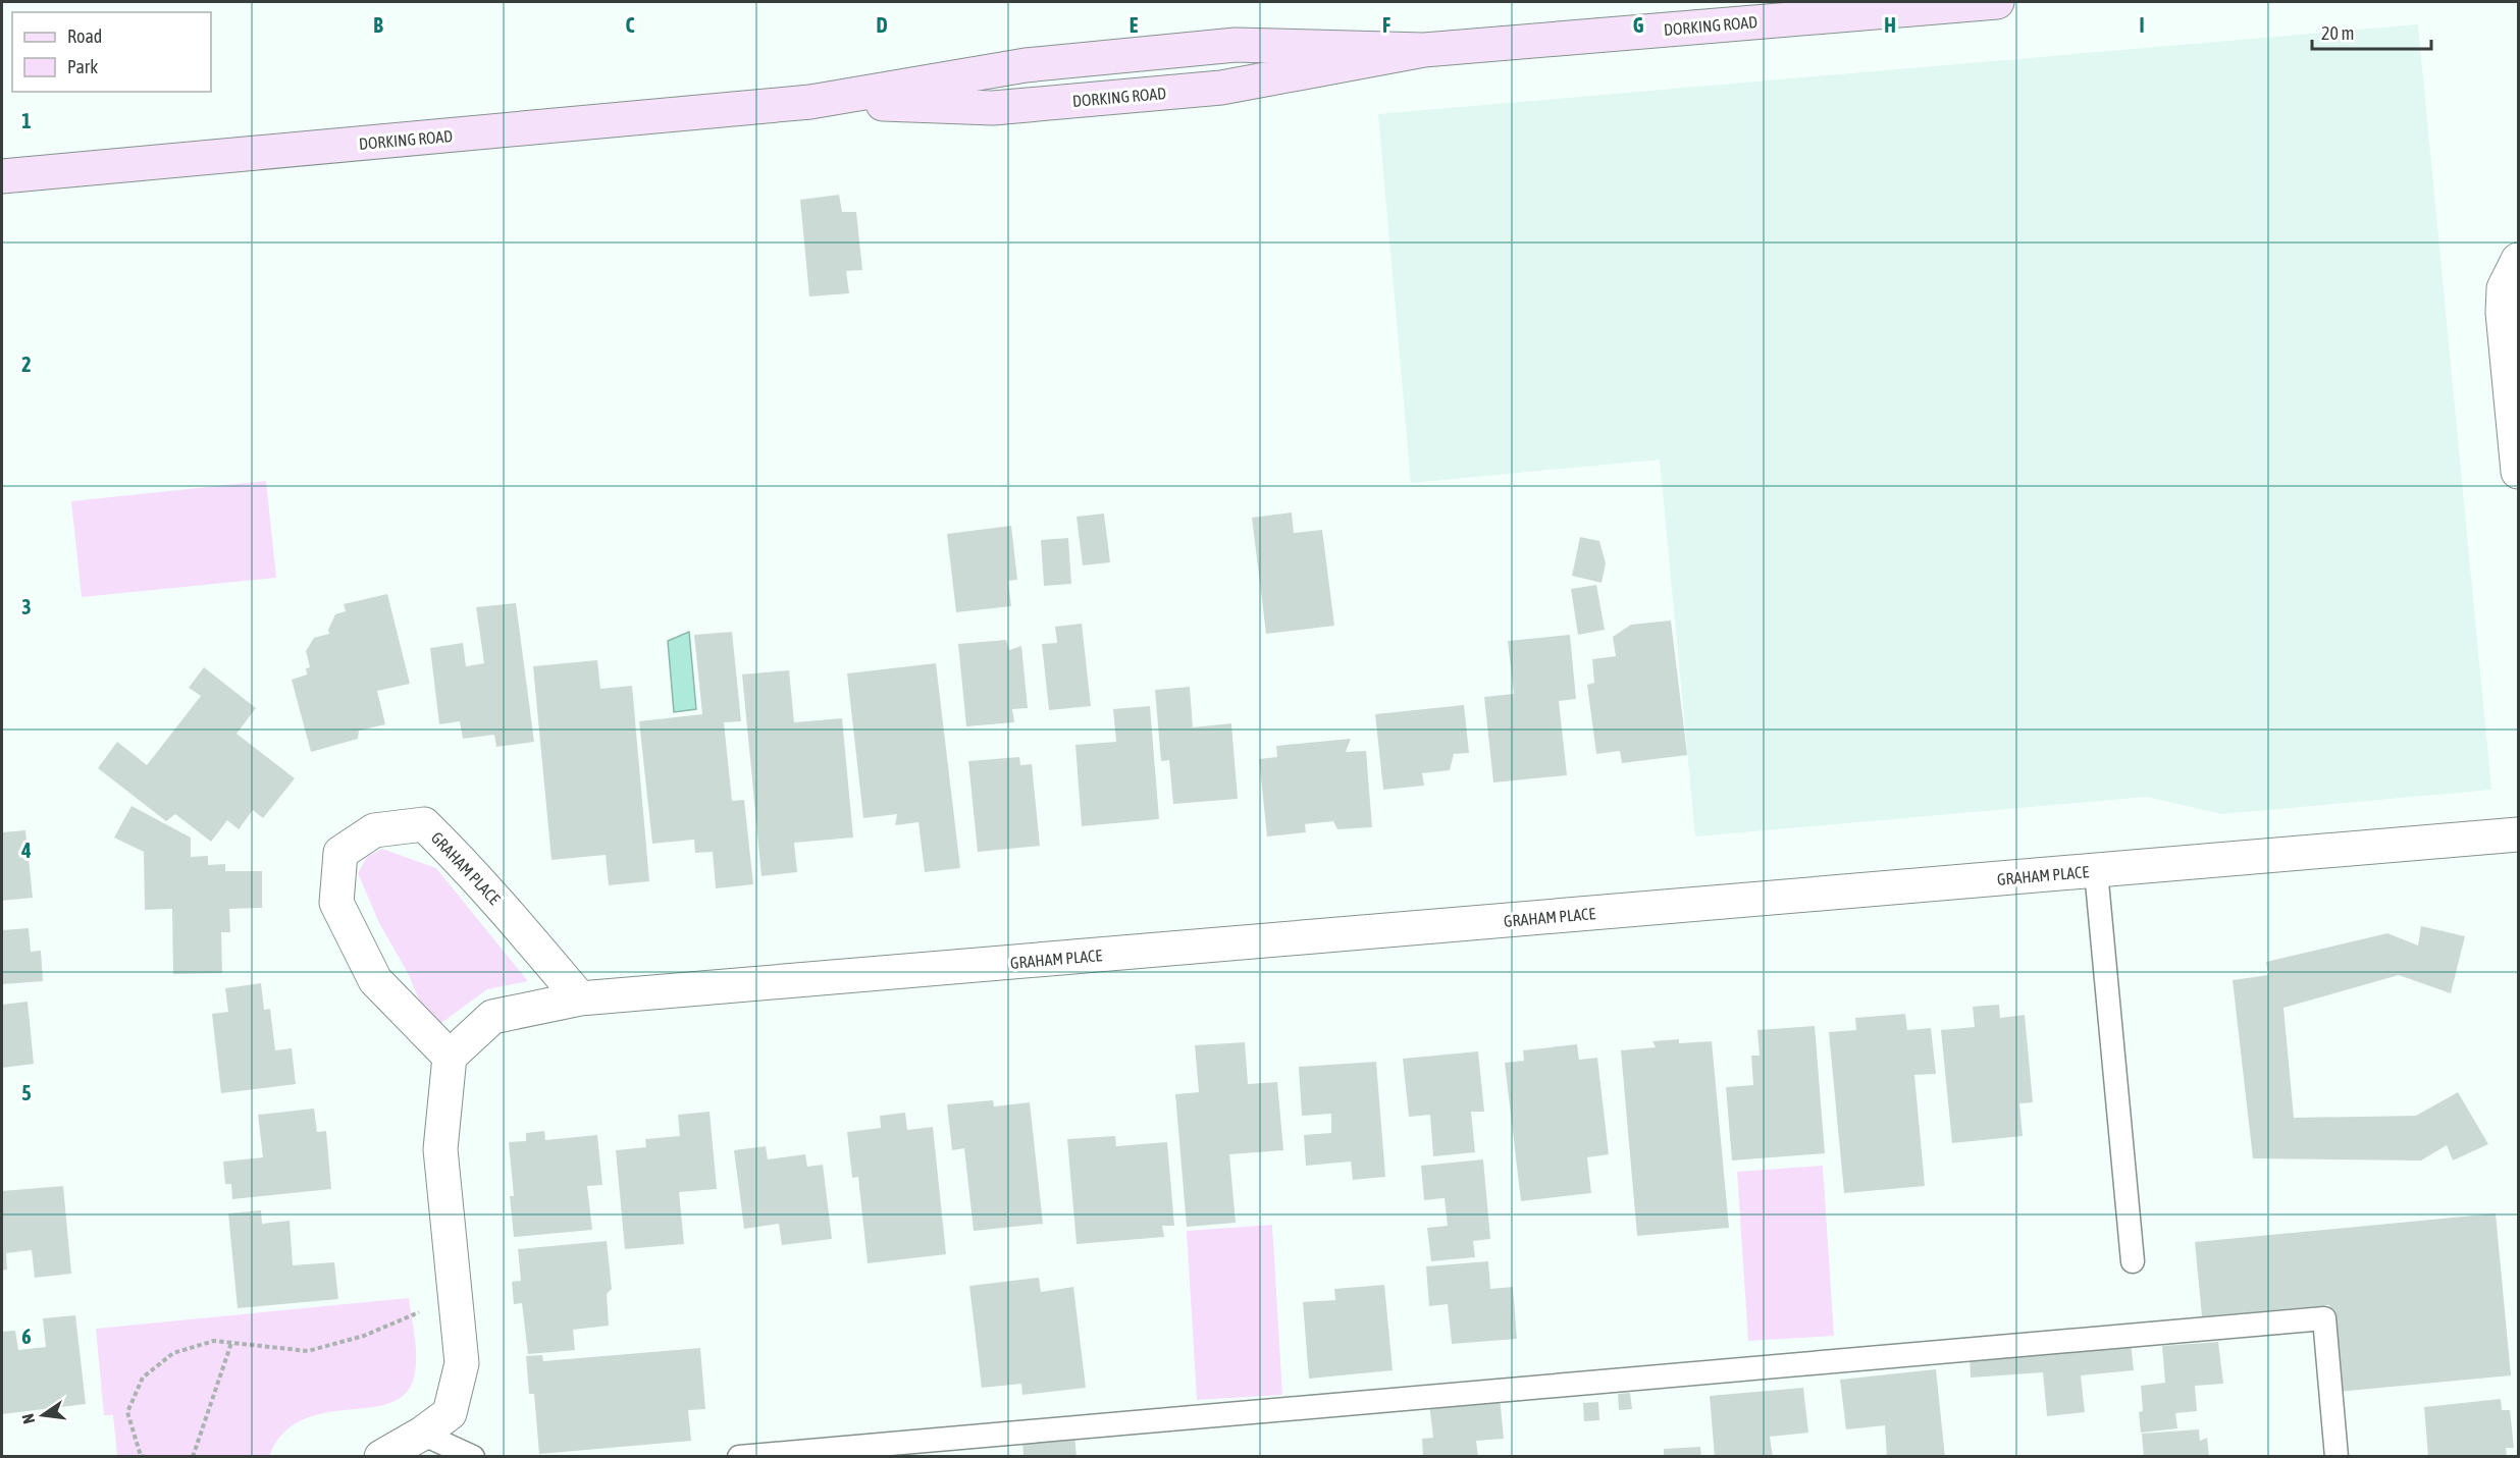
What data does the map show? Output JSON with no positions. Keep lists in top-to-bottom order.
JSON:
{
  "streets": {
    "main road": ["DORKING ROAD"],
    "street": ["GRAHAM PLACE"]
  },
  "legend": ["Road", "Park"],
  "scale_bar": "20 m",
  "north": "left",
  "grid": {
    "columns": [
      "B",
      "C",
      "D",
      "E",
      "F",
      "G",
      "H",
      "I"
    ],
    "rows": [
      "1",
      "2",
      "3",
      "4",
      "5",
      "6"
    ]
  }
}
